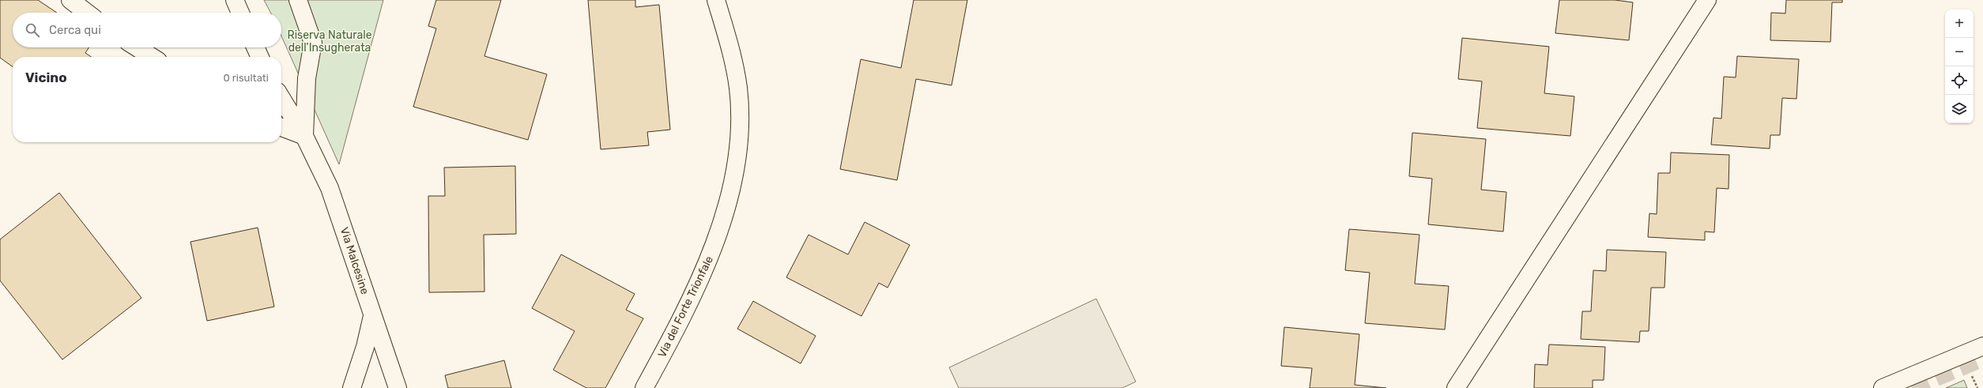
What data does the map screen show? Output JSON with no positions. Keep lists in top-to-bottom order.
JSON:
{
  "streets": {
    "street": ["Via Malcesine", "Via del Forte Trionfale"]
  },
  "parks": ["Riserva Naturale dell'Insugherata"],
  "page": {
    "map_buttons": ["+", "−"],
    "search": "Cerca qui",
    "heading": ["Vicino", "0 risultati"]
  }
}
